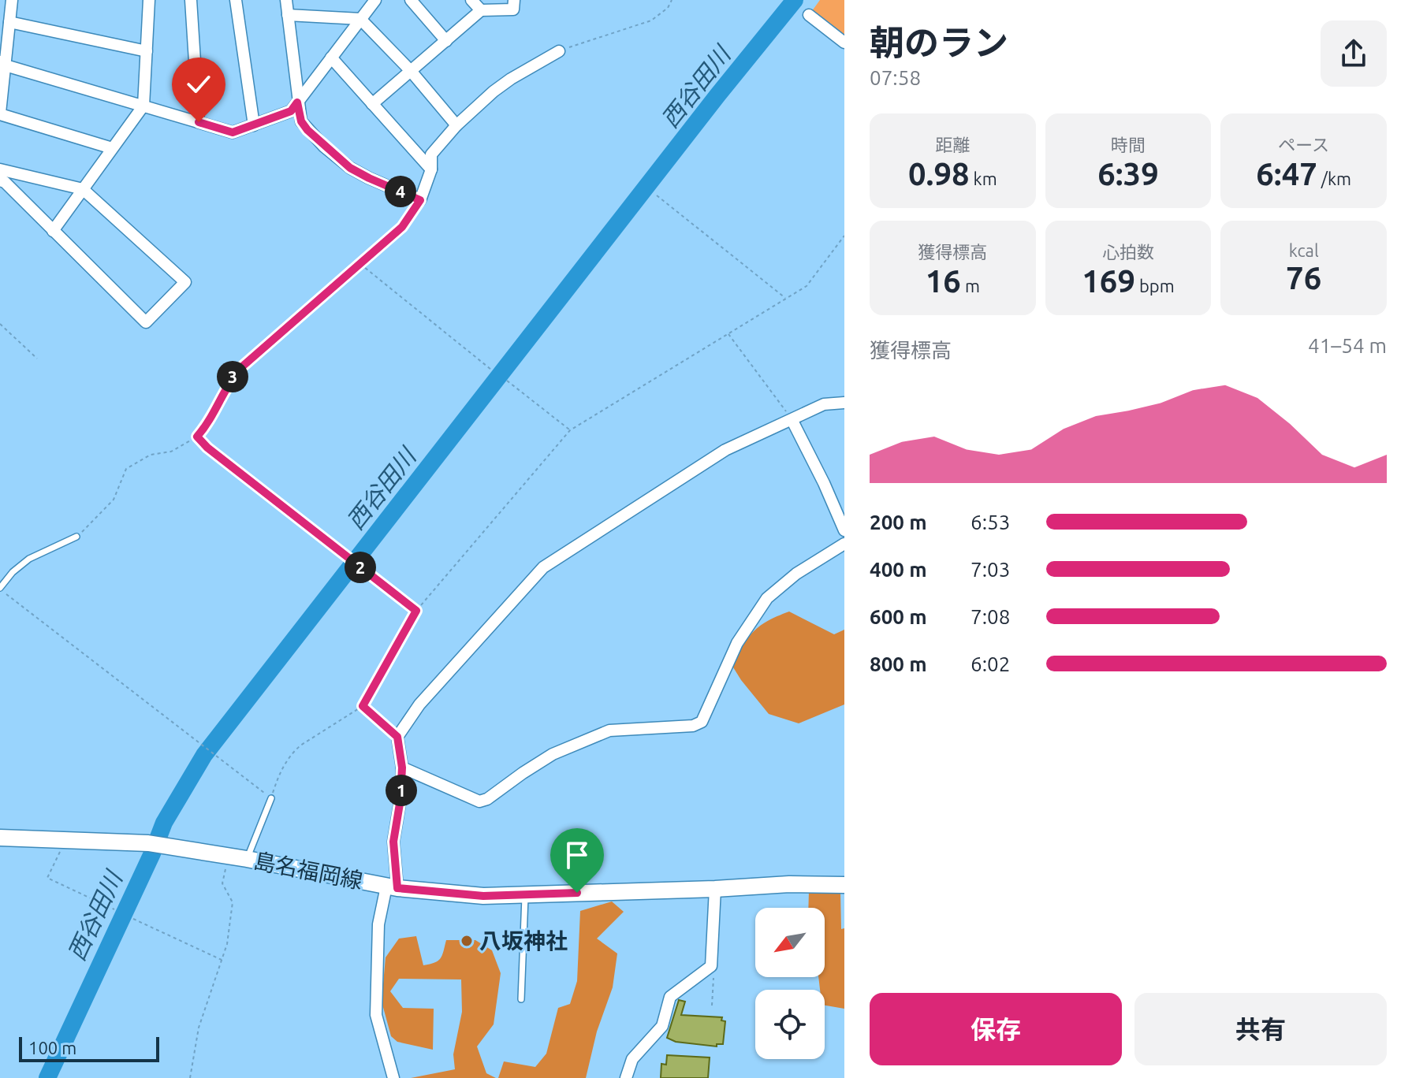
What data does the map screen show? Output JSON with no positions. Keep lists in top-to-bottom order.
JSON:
{
  "streets": {
    "main road": ["島名福岡線"]
  },
  "water": ["西谷田川"],
  "places": ["八坂神社"],
  "scale_bar": "100 m",
  "north": "bottom left",
  "page": {
    "heading": ["朝のラン", "07:58"],
    "stats": [
      ["距離", "0.98 km"],
      ["時間", "6:39"],
      ["ペース", "6:47 /km"],
      ["獲得標高", "16 m"],
      ["心拍数", "169 bpm"],
      ["kcal", "76"]
    ],
    "pins": [
      "4",
      "3",
      "2",
      "1"
    ],
    "chart": ["獲得標高", "41–54 m"],
    "list": [
      {
        "name": "200 m",
        "note": "6:53"
      },
      {
        "name": "400 m",
        "note": "7:03"
      },
      {
        "name": "600 m",
        "note": "7:08"
      },
      {
        "name": "800 m",
        "note": "6:02"
      }
    ],
    "buttons": ["保存", "共有"],
    "scale": "100 m"
  }
}
